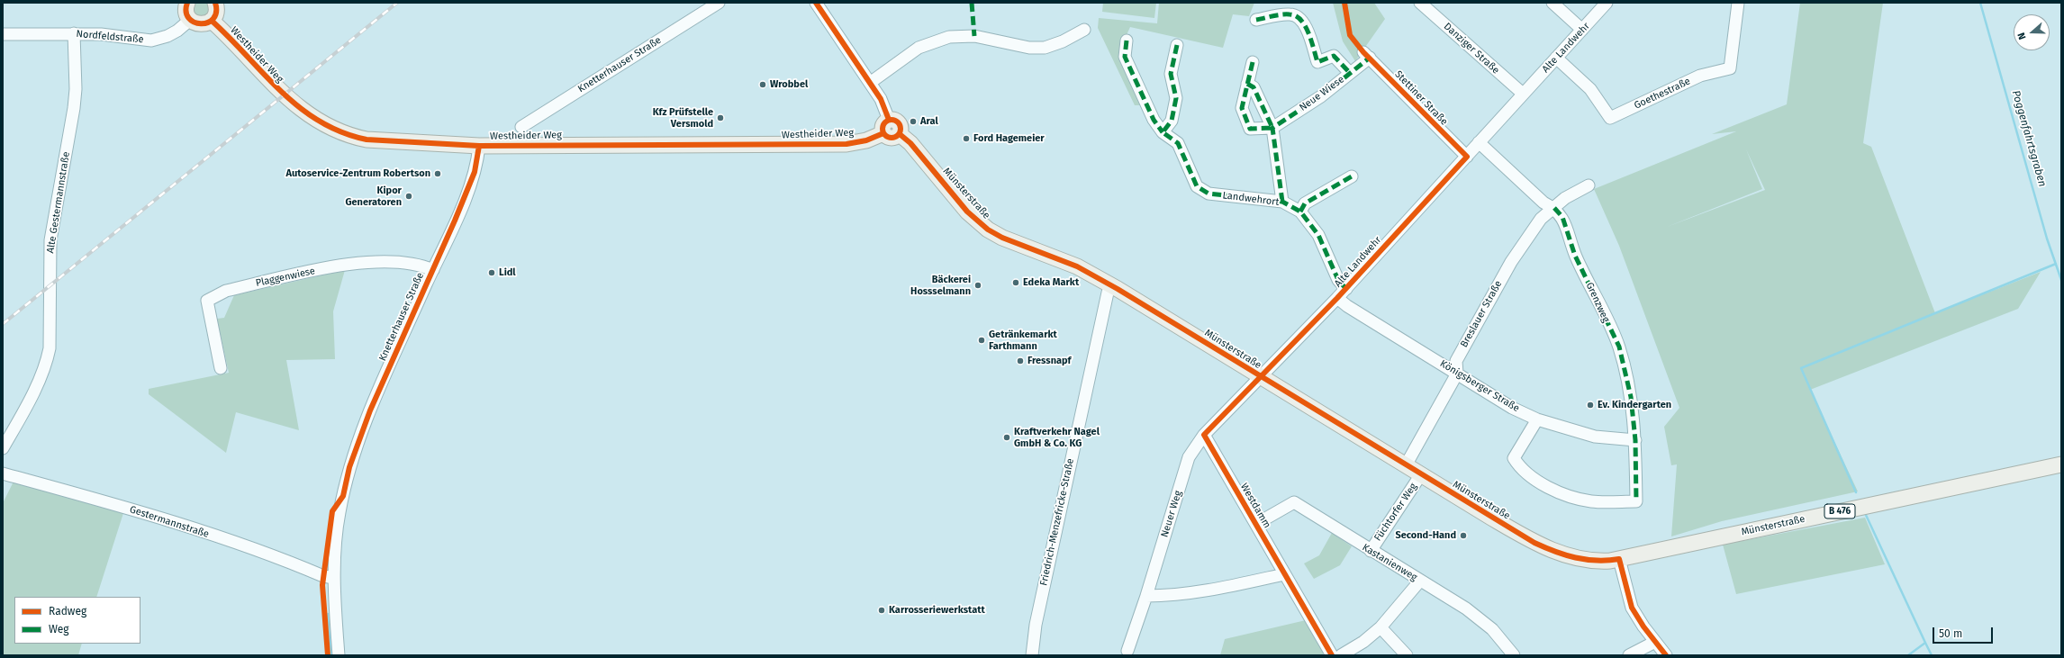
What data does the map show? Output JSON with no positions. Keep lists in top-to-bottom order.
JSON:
{
  "streets": {
    "main road": ["Westheider Weg", "Münsterstraße", "B 476"],
    "street": [
      "Nordfeldstraße",
      "Alte Landwehr",
      "Danziger Straße",
      "Knetterhauser Straße",
      "Neue Wiese",
      "Goethestraße",
      "Stettiner Straße",
      "Landwehrort",
      "Alte Gestermannstraße",
      "Plaggenwiese",
      "Grenzweg",
      "Breslauer Straße",
      "Königsberger Straße",
      "Westdamm",
      "Füchtorfer Weg",
      "Neuer Weg",
      "Gestermannstraße",
      "Friedrich-Menzefricke-Straße",
      "Kastanienweg"
    ]
  },
  "crossings": [
    ["Nordfeldstraße", "Alte Gestermannstraße"],
    ["Alte Landwehr", "Danziger Straße"],
    ["Alte Landwehr", "Goethestraße"],
    ["Alte Landwehr", "Stettiner Straße"],
    ["Alte Landwehr", "Münsterstraße"],
    ["Alte Landwehr", "Landwehrort"],
    ["Alte Landwehr", "Grenzweg"],
    ["Alte Landwehr", "Königsberger Straße"],
    ["Westheider Weg", "Knetterhauser Straße"],
    ["Westheider Weg", "Münsterstraße"],
    ["Knetterhauser Straße", "Plaggenwiese"],
    ["Knetterhauser Straße", "Gestermannstraße"],
    ["Neue Wiese", "Stettiner Straße"],
    ["Münsterstraße", "Breslauer Straße"],
    ["Münsterstraße", "Füchtorfer Weg"],
    ["Münsterstraße", "Friedrich-Menzefricke-Straße"],
    ["Grenzweg", "Breslauer Straße"],
    ["Grenzweg", "Königsberger Straße"],
    ["Breslauer Straße", "Königsberger Straße"],
    ["Westdamm", "Neuer Weg"],
    ["Westdamm", "Kastanienweg"],
    ["Füchtorfer Weg", "Kastanienweg"]
  ],
  "water": ["Poggenfahrtsgraben"],
  "places": [
    "Wrobbel",
    "Kfz Prüfstelle Versmold",
    "Aral",
    "Ford Hagemeier",
    "Autoservice-Zentrum Robertson",
    "Kipor Generatoren",
    "Lidl",
    "Edeka Markt",
    "Bäckerei Hossselmann",
    "Getränkemarkt Farthmann",
    "Fressnapf",
    "Ev. Kindergarten",
    "Kraftverkehr Nagel GmbH & Co. KG",
    "Second-Hand",
    "Karrosseriewerkstatt"
  ],
  "legend": ["Radweg", "Weg"],
  "scale_bar": "50 m",
  "north": "left"
}
